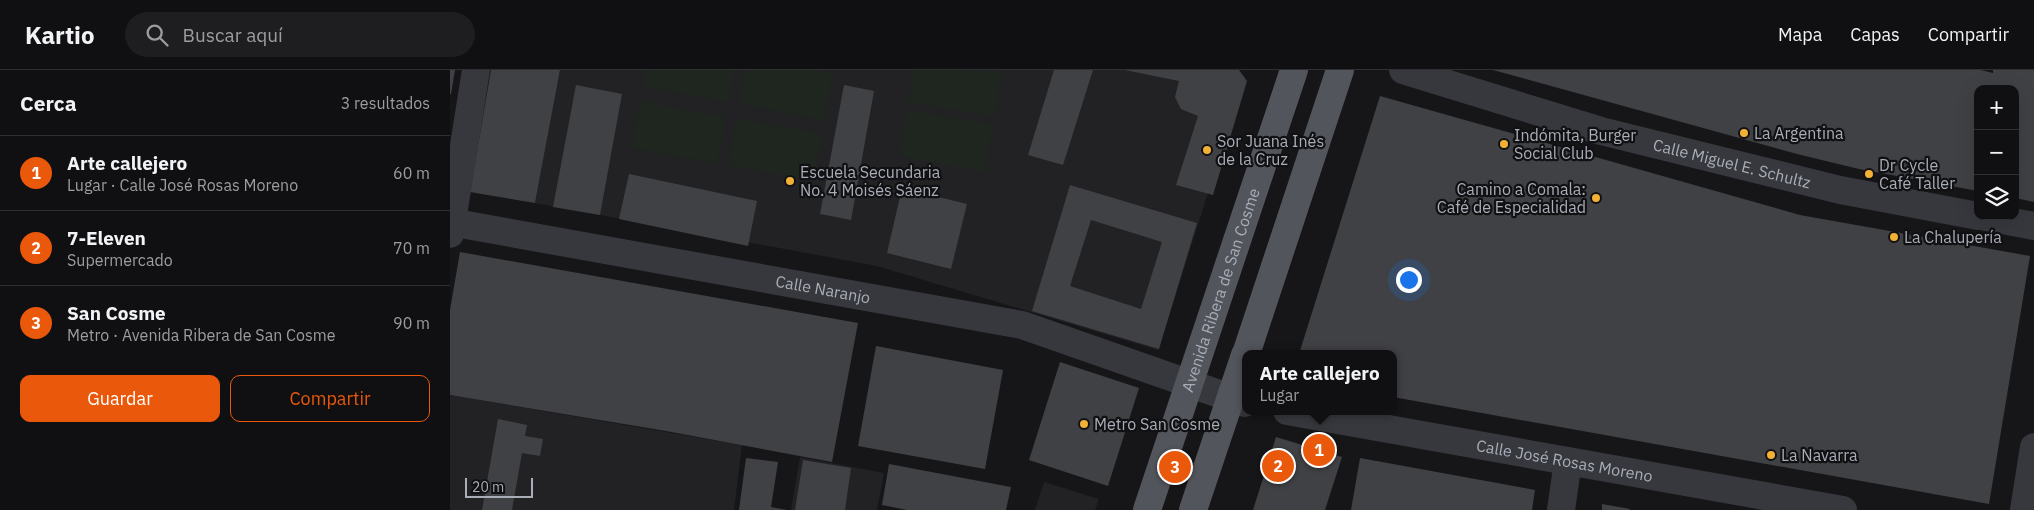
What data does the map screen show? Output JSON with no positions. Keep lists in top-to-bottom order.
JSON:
{
  "streets": {
    "main road": ["Avenida Ribera de San Cosme"],
    "street": ["Calle Miguel E. Schultz", "Calle Naranjo", "Calle José Rosas Moreno"]
  },
  "crossings": [
    ["Calle Naranjo", "Avenida Ribera de San Cosme"]
  ],
  "places": [
    "La Argentina",
    "Indómita, Burger Social Club",
    "Sor Juana Inés de la Cruz",
    "Dr Cycle Café Taller",
    "Escuela Secundaria No. 4 Moisés Sáenz",
    "Camino a Comala: Café de Especialidad",
    "La Chalupería",
    "Metro San Cosme",
    "La Navarra"
  ],
  "scale_bar": "20 m",
  "page": {
    "header": "Kartio",
    "search": "Buscar aquí",
    "nav": ["Mapa", "Capas", "Compartir"],
    "heading": ["Cerca", "3 resultados"],
    "map_buttons": ["+", "−"],
    "list": [
      {
        "mark": "1",
        "name": "Arte callejero",
        "note": "Lugar · Calle José Rosas Moreno",
        "value": "60 m"
      },
      {
        "mark": "2",
        "name": "7-Eleven",
        "note": "Supermercado",
        "value": "70 m"
      },
      {
        "mark": "3",
        "name": "San Cosme",
        "note": "Metro · Avenida Ribera de San Cosme",
        "value": "90 m"
      }
    ],
    "popup": ["Arte callejero", "Lugar"],
    "buttons": ["Guardar", "Compartir"],
    "pins": ["1", "2", "3"],
    "scale": "20 m"
  }
}
